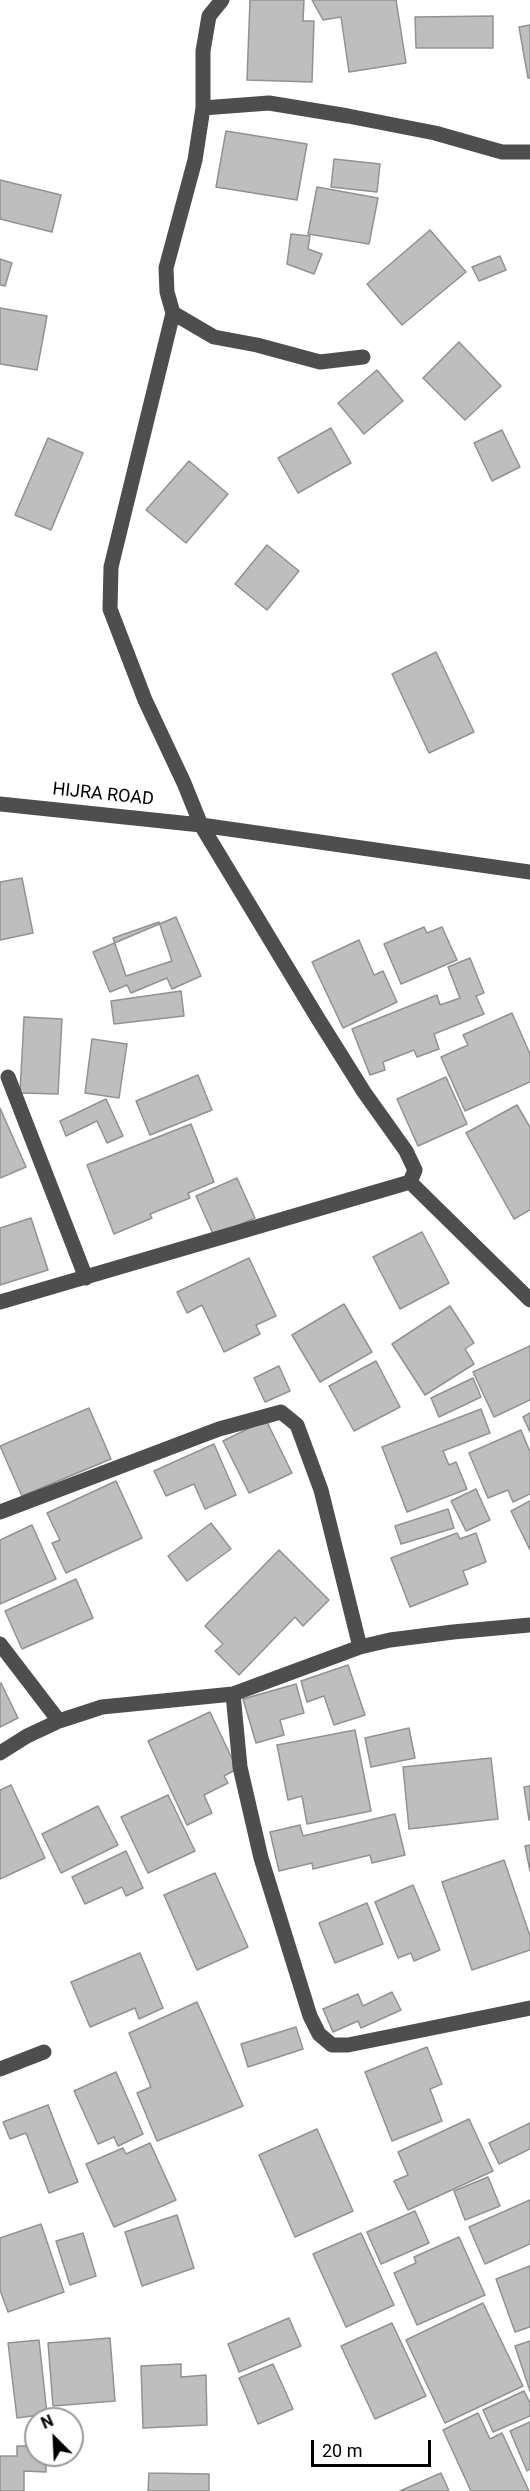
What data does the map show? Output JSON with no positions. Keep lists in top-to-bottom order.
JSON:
{
  "streets": {
    "street": ["HIJRA ROAD"]
  },
  "scale_bar": "20 m",
  "north": "top left"
}
